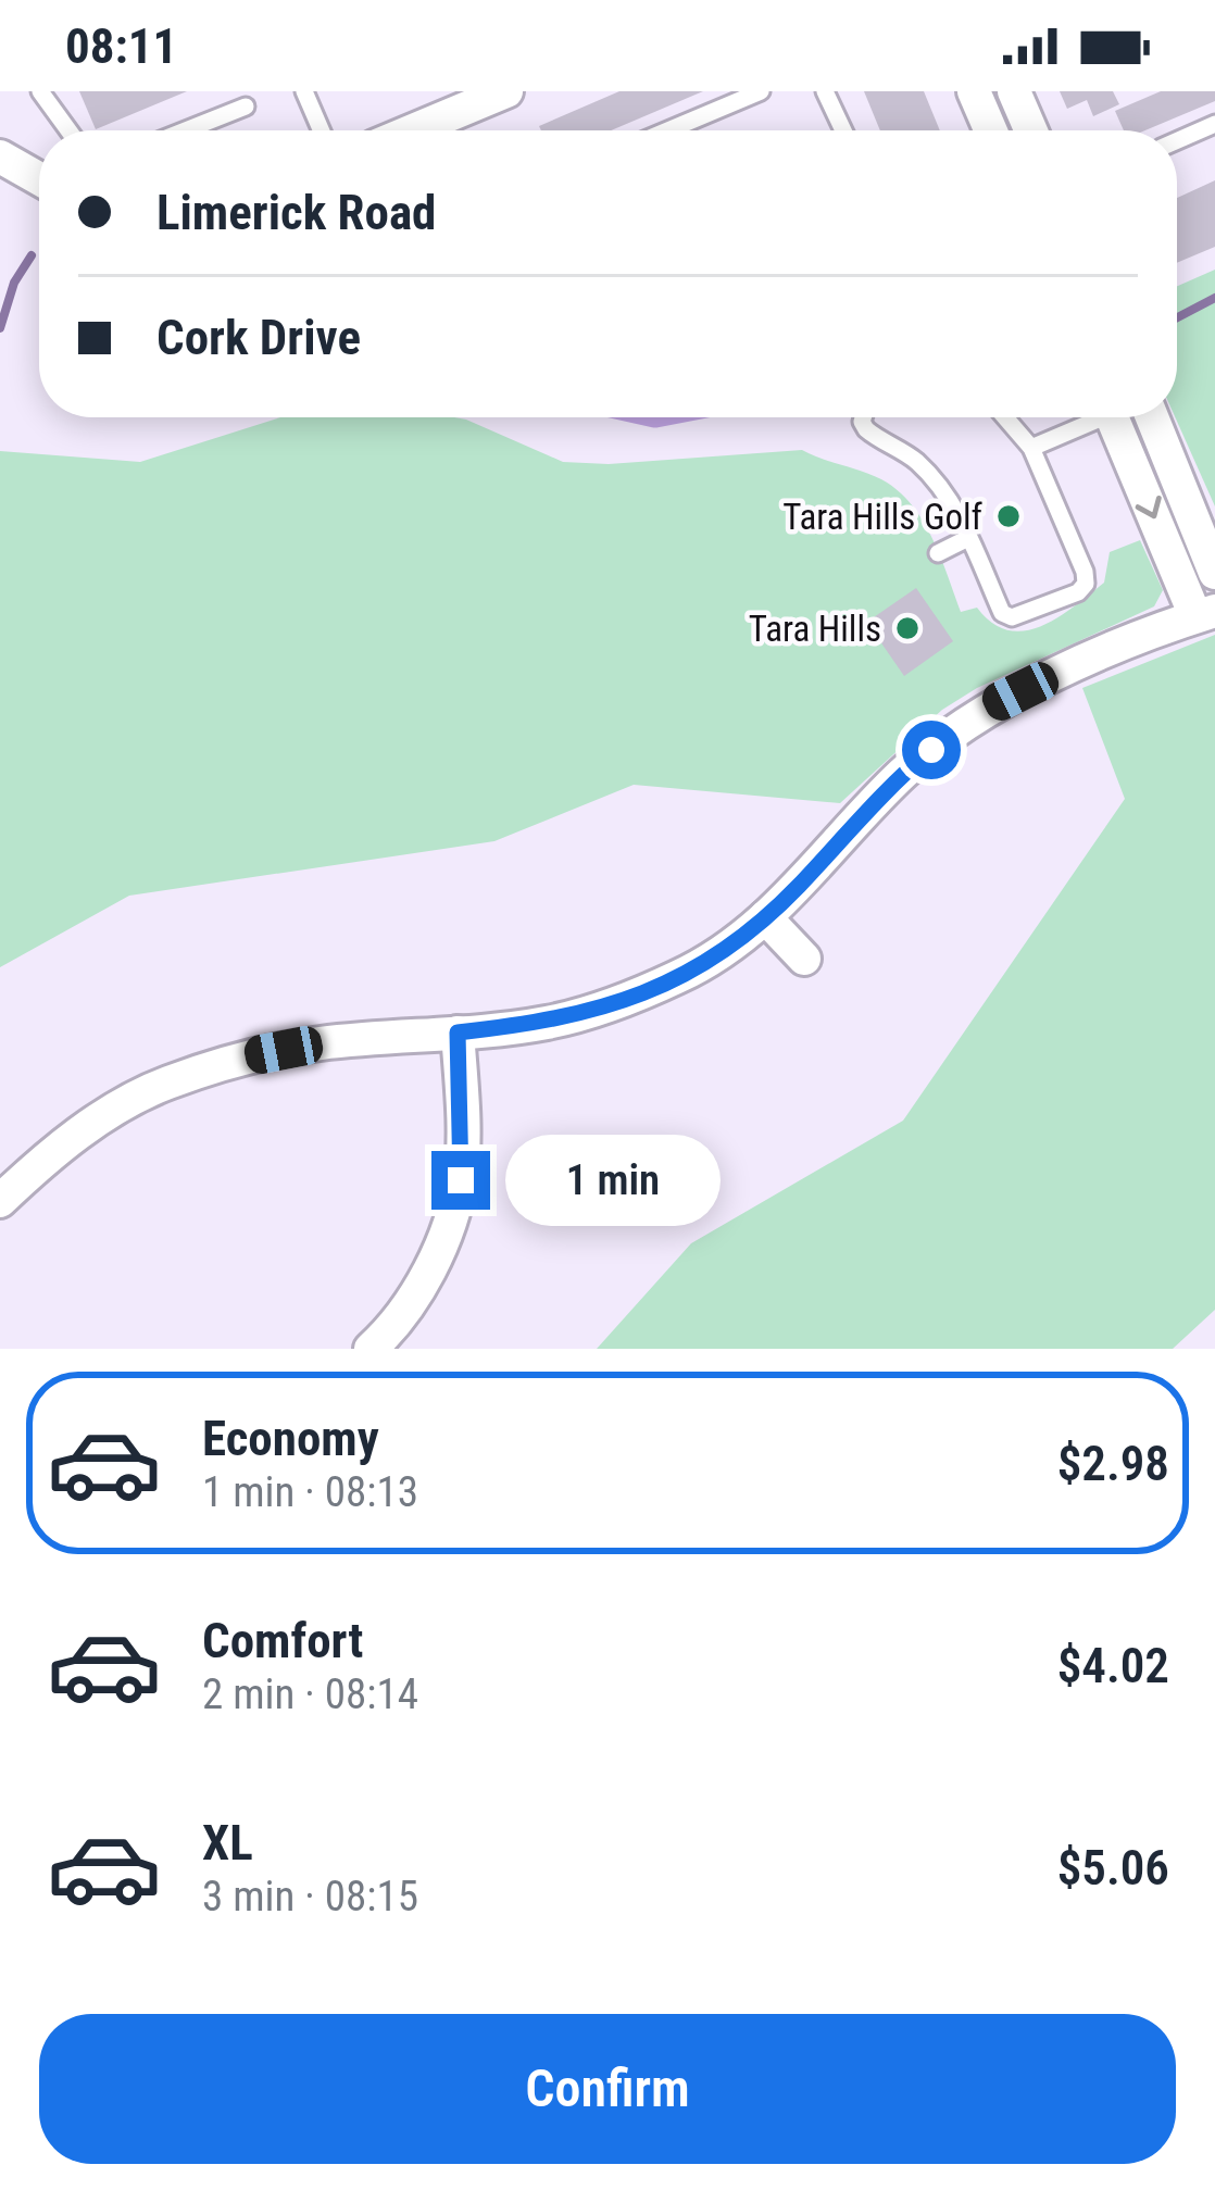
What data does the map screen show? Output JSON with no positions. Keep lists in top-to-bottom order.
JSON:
{
  "places": ["Tara Hills Golf", "Tara Hills"],
  "page": {
    "status": "08:11",
    "banner": ["Limerick Road", "Cork Drive"],
    "bubble": "1 min",
    "list": [
      {
        "name": "Economy",
        "note": "1 min · 08:13",
        "value": "$2.98"
      },
      {
        "name": "Comfort",
        "note": "2 min · 08:14",
        "value": "$4.02"
      },
      {
        "name": "XL",
        "note": "3 min · 08:15",
        "value": "$5.06"
      }
    ],
    "buttons": "Confirm"
  }
}
